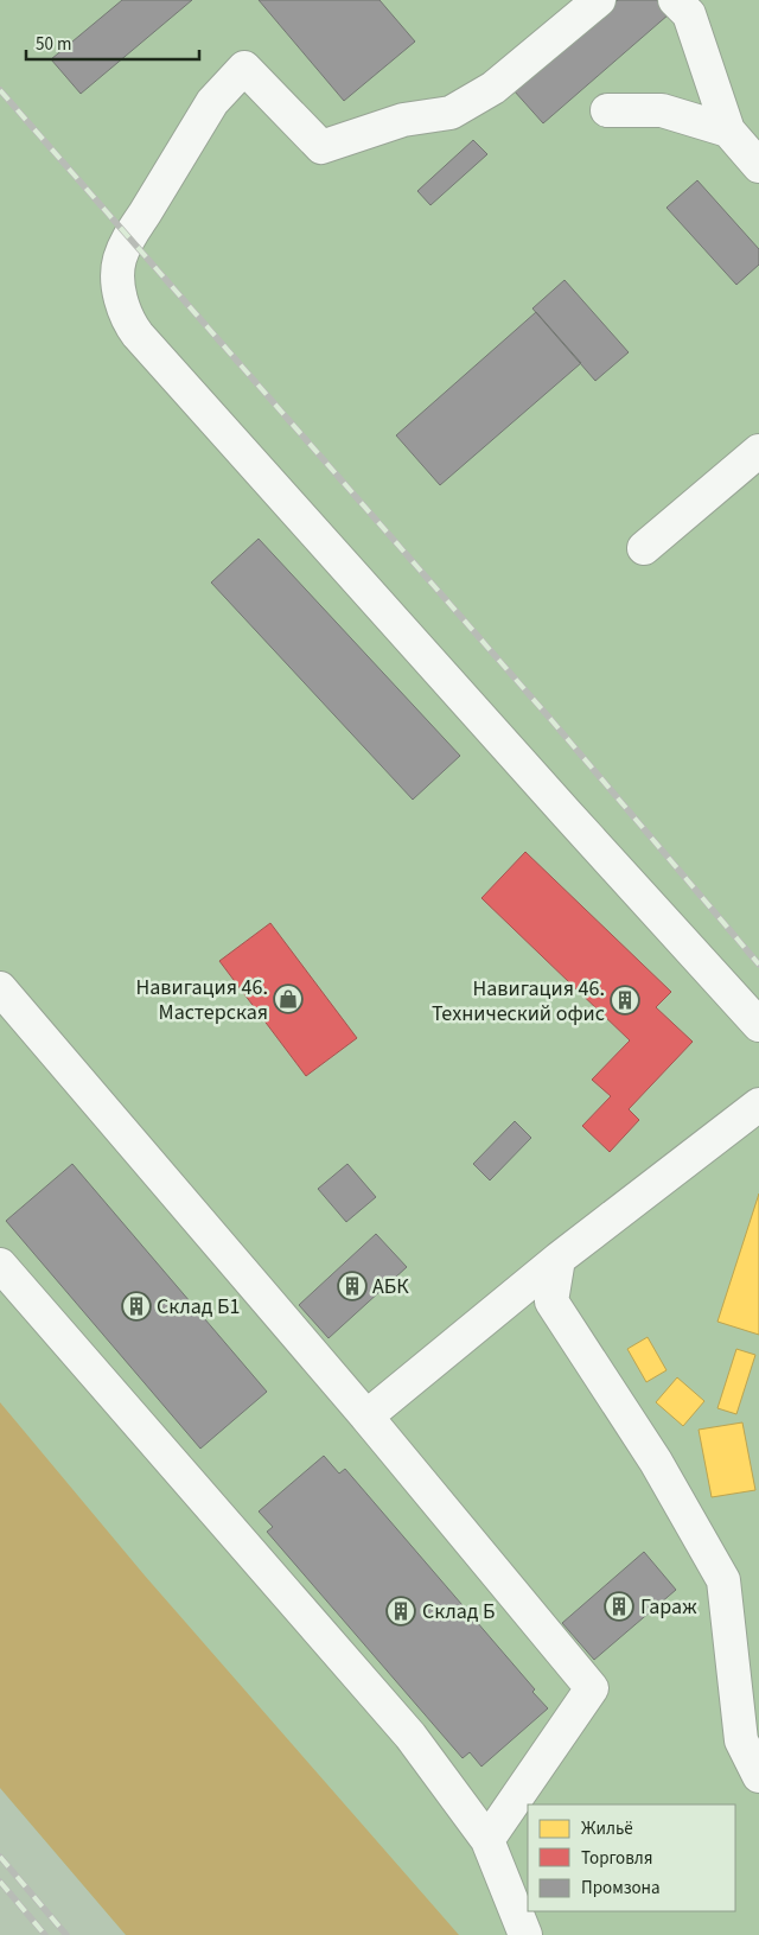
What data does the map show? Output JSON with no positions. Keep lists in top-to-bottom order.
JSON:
{
  "places": {
    "shop": ["Навигация 46. Мастерская"],
    "building": [
      "Навигация 46. Технический офис",
      "АБК",
      "Склад Б1",
      "Гараж",
      "Склад Б"
    ]
  },
  "legend": ["Жильё", "Торговля", "Промзона"],
  "scale_bar": "50 m"
}
